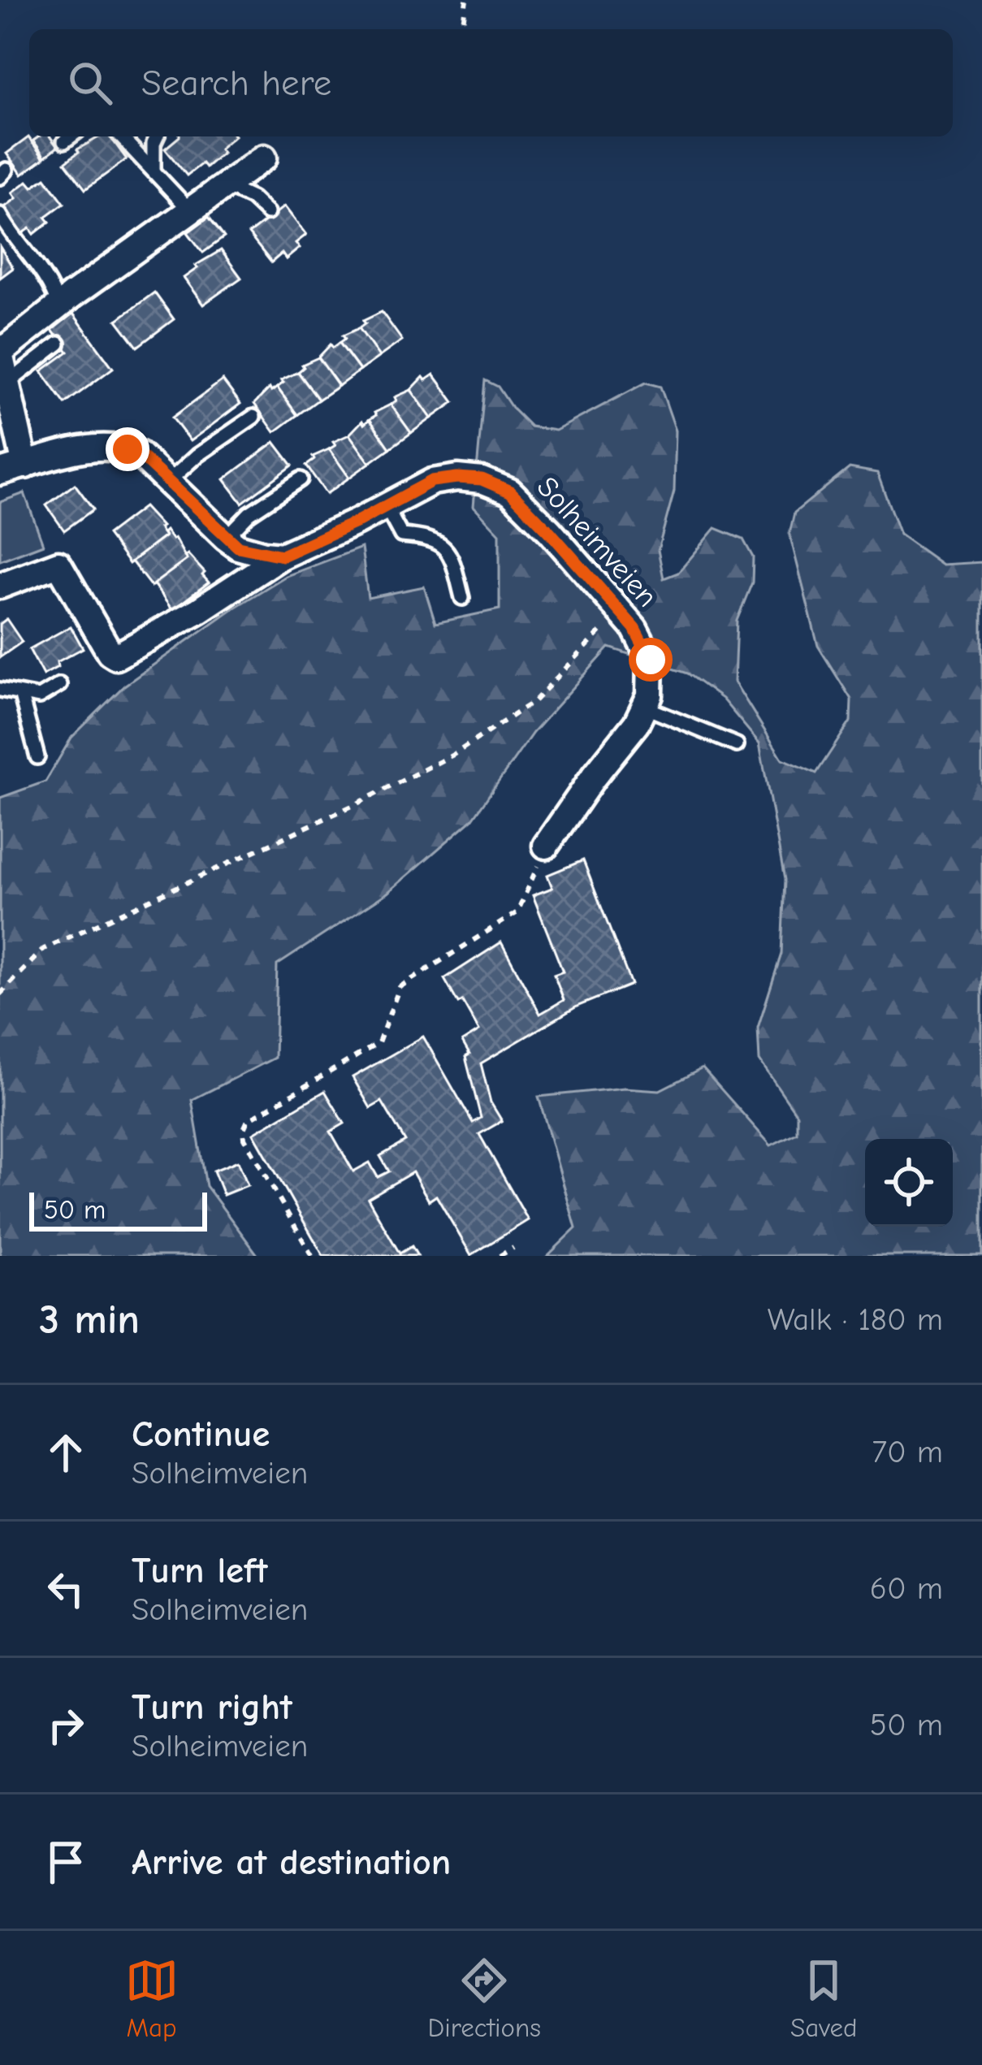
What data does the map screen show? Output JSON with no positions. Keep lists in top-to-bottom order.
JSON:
{
  "streets": {
    "street": ["Solheimveien"]
  },
  "scale_bar": "50 m",
  "page": {
    "search": "Search here",
    "scale": "50 m",
    "heading": ["3 min", "Walk · 180 m"],
    "list": [
      ["Continue", "Solheimveien", "70 m"],
      ["Turn left", "Solheimveien", "60 m"],
      ["Turn right", "Solheimveien", "50 m"],
      "Arrive at destination"
    ],
    "nav": ["Map", "Directions", "Saved"]
  }
}
